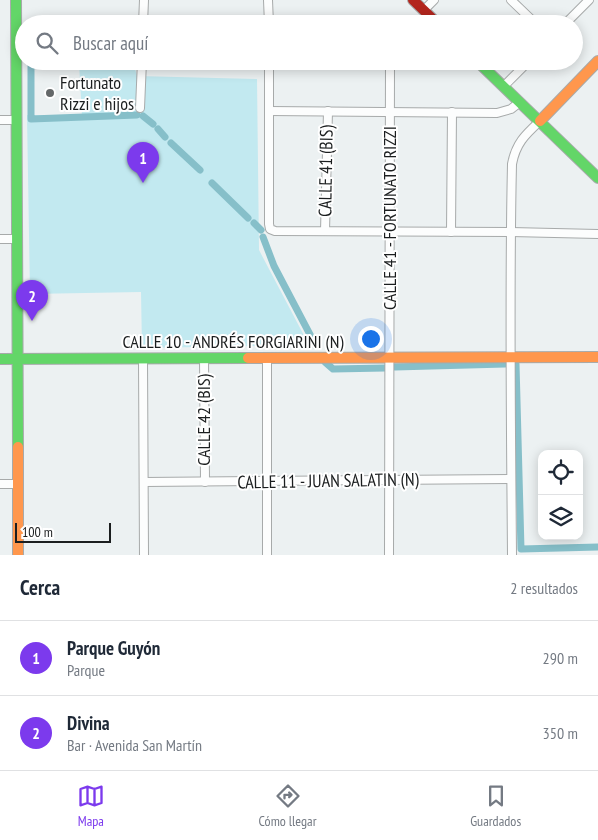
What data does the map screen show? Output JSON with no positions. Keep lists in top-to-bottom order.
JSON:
{
  "streets": {
    "street": [
      "CALLE 41 (BIS)",
      "CALLE 41 - FORTUNATO RIZZI",
      "CALLE 10 - ANDRÉS FORGIARINI (N)",
      "CALLE 42 (BIS)",
      "CALLE 11 - JUAN SALATIN (N)"
    ]
  },
  "crossings": [
    ["CALLE 41 - FORTUNATO RIZZI", "CALLE 10 - ANDRÉS FORGIARINI (N)"],
    ["CALLE 41 - FORTUNATO RIZZI", "CALLE 11 - JUAN SALATIN (N)"],
    ["CALLE 10 - ANDRÉS FORGIARINI (N)", "CALLE 42 (BIS)"],
    ["CALLE 42 (BIS)", "CALLE 11 - JUAN SALATIN (N)"]
  ],
  "places": ["Fortunato Rizzi e hijos"],
  "scale_bar": "100 m",
  "page": {
    "search": "Buscar aquí",
    "pins": ["1", "2"],
    "scale": "100 m",
    "heading": ["Cerca", "2 resultados"],
    "list": [
      {
        "mark": "1",
        "name": "Parque Guyón",
        "note": "Parque",
        "value": "290 m"
      },
      {
        "mark": "2",
        "name": "Divina",
        "note": "Bar · Avenida San Martín",
        "value": "350 m"
      }
    ],
    "nav": ["Mapa", "Cómo llegar", "Guardados"]
  }
}
